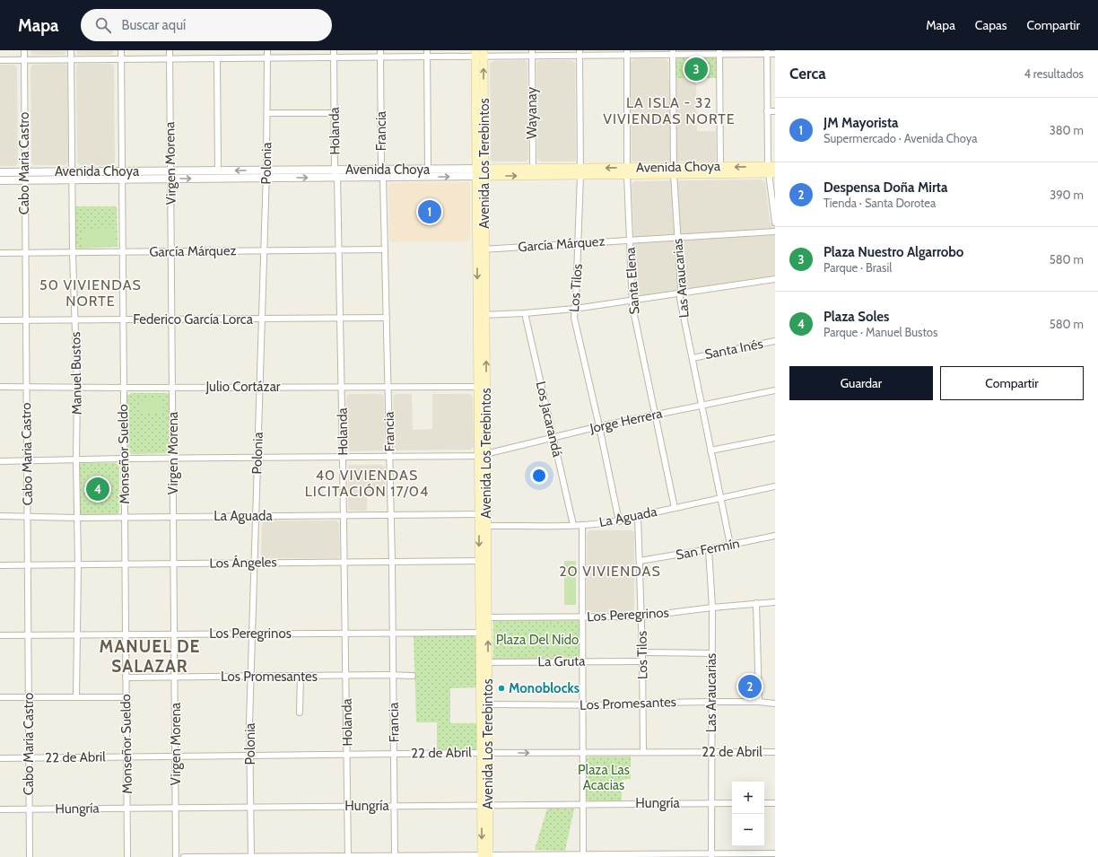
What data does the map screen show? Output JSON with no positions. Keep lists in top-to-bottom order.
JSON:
{
  "streets": {
    "main road": ["Avenida Los Terebintos", "Avenida Choya"],
    "street": [
      "Wayanay",
      "Holanda",
      "Francia",
      "Cabo Maria Castro",
      "Virgen Morena",
      "Polonia",
      "García Márquez",
      "Las Araucarias",
      "Santa Elena",
      "Los Tilos",
      "Federico García Lorca",
      "Santa Inés",
      "Manuel Bustos",
      "Julio Cortázar",
      "Los Jacarandá",
      "Jorge Herrera",
      "Monseñor Sueldo",
      "La Aguada",
      "San Fermín",
      "Los Ángeles",
      "Los Peregrinos",
      "La Gruta",
      "Los Promesantes",
      "22 de Abril",
      "Hungría"
    ]
  },
  "crossings": [
    ["Wayanay", "Avenida Choya"],
    ["Holanda", "Avenida Choya"],
    ["Holanda", "García Márquez"],
    ["Holanda", "Federico García Lorca"],
    ["Holanda", "Julio Cortázar"],
    ["Holanda", "Jorge Herrera"],
    ["Holanda", "La Aguada"],
    ["Holanda", "Los Ángeles"],
    ["Holanda", "Los Peregrinos"],
    ["Holanda", "Los Promesantes"],
    ["Holanda", "22 de Abril"],
    ["Holanda", "Hungría"],
    ["Francia", "Avenida Choya"],
    ["Francia", "García Márquez"],
    ["Francia", "Federico García Lorca"],
    ["Francia", "Julio Cortázar"],
    ["Francia", "Jorge Herrera"],
    ["Francia", "La Aguada"],
    ["Francia", "Los Ángeles"],
    ["Francia", "Los Peregrinos"],
    ["Francia", "Los Promesantes"],
    ["Francia", "22 de Abril"],
    ["Francia", "Hungría"],
    ["Cabo Maria Castro", "Avenida Choya"],
    ["Cabo Maria Castro", "García Márquez"],
    ["Cabo Maria Castro", "Federico García Lorca"],
    ["Cabo Maria Castro", "Julio Cortázar"],
    ["Cabo Maria Castro", "Jorge Herrera"],
    ["Cabo Maria Castro", "La Aguada"],
    ["Cabo Maria Castro", "Los Ángeles"],
    ["Cabo Maria Castro", "Los Peregrinos"],
    ["Cabo Maria Castro", "22 de Abril"],
    ["Cabo Maria Castro", "Hungría"],
    ["Virgen Morena", "Avenida Choya"],
    ["Virgen Morena", "García Márquez"],
    ["Virgen Morena", "Federico García Lorca"],
    ["Virgen Morena", "Julio Cortázar"],
    ["Virgen Morena", "Jorge Herrera"],
    ["Virgen Morena", "La Aguada"],
    ["Virgen Morena", "Los Ángeles"],
    ["Virgen Morena", "Los Peregrinos"],
    ["Virgen Morena", "Los Promesantes"],
    ["Virgen Morena", "22 de Abril"],
    ["Virgen Morena", "Hungría"],
    ["Polonia", "Avenida Choya"],
    ["Polonia", "García Márquez"],
    ["Polonia", "Federico García Lorca"],
    ["Polonia", "Julio Cortázar"],
    ["Polonia", "Jorge Herrera"],
    ["Polonia", "La Aguada"],
    ["Polonia", "Los Ángeles"],
    ["Polonia", "Los Peregrinos"],
    ["Polonia", "Los Promesantes"],
    ["Polonia", "22 de Abril"],
    ["Polonia", "Hungría"],
    ["Avenida Los Terebintos", "Avenida Choya"],
    ["Avenida Los Terebintos", "García Márquez"],
    ["Avenida Los Terebintos", "Julio Cortázar"],
    ["Avenida Los Terebintos", "Jorge Herrera"],
    ["Avenida Los Terebintos", "La Aguada"],
    ["Avenida Los Terebintos", "Los Ángeles"],
    ["Avenida Los Terebintos", "Los Peregrinos"],
    ["Avenida Los Terebintos", "La Gruta"],
    ["Avenida Los Terebintos", "Los Promesantes"],
    ["Avenida Los Terebintos", "22 de Abril"],
    ["Avenida Los Terebintos", "Hungría"],
    ["Avenida Choya", "Las Araucarias"],
    ["Avenida Choya", "Santa Elena"],
    ["Avenida Choya", "Los Tilos"],
    ["Avenida Choya", "Manuel Bustos"],
    ["Avenida Choya", "Monseñor Sueldo"],
    ["García Márquez", "Las Araucarias"],
    ["García Márquez", "Santa Elena"],
    ["García Márquez", "Los Tilos"],
    ["García Márquez", "Manuel Bustos"],
    ["García Márquez", "Monseñor Sueldo"],
    ["Las Araucarias", "Santa Inés"],
    ["Las Araucarias", "Jorge Herrera"],
    ["Las Araucarias", "La Aguada"],
    ["Las Araucarias", "San Fermín"],
    ["Las Araucarias", "Los Peregrinos"],
    ["Las Araucarias", "Los Promesantes"],
    ["Las Araucarias", "22 de Abril"],
    ["Las Araucarias", "Hungría"],
    ["Santa Elena", "Jorge Herrera"],
    ["Santa Elena", "La Aguada"],
    ["Los Tilos", "Jorge Herrera"],
    ["Los Tilos", "La Aguada"],
    ["Los Tilos", "San Fermín"],
    ["Los Tilos", "Los Peregrinos"],
    ["Los Tilos", "La Gruta"],
    ["Los Tilos", "Los Promesantes"],
    ["Los Tilos", "22 de Abril"],
    ["Federico García Lorca", "Manuel Bustos"],
    ["Federico García Lorca", "Monseñor Sueldo"],
    ["Manuel Bustos", "Julio Cortázar"],
    ["Manuel Bustos", "Jorge Herrera"],
    ["Manuel Bustos", "La Aguada"],
    ["Manuel Bustos", "Los Ángeles"],
    ["Manuel Bustos", "Los Peregrinos"],
    ["Julio Cortázar", "Monseñor Sueldo"],
    ["Los Jacarandá", "Jorge Herrera"],
    ["Los Jacarandá", "La Aguada"],
    ["Jorge Herrera", "Monseñor Sueldo"],
    ["Monseñor Sueldo", "La Aguada"],
    ["Monseñor Sueldo", "Los Ángeles"],
    ["Monseñor Sueldo", "Los Peregrinos"],
    ["Monseñor Sueldo", "Los Promesantes"],
    ["Monseñor Sueldo", "22 de Abril"],
    ["Monseñor Sueldo", "Hungría"]
  ],
  "districts": [
    "LA ISLA - 32 VIVIENDAS NORTE",
    "50 VIVIENDAS NORTE",
    "40 VIVIENDAS LICITACIÓN 17/04",
    "20 VIVIENDAS",
    "MANUEL DE SALAZAR"
  ],
  "parks": ["Plaza Del Nido", "Plaza Las Acacias"],
  "places": ["Monoblocks"],
  "page": {
    "header": "Mapa",
    "search": "Buscar aquí",
    "nav": ["Mapa", "Capas", "Compartir"],
    "heading": ["Cerca", "4 resultados"],
    "pins": [
      "3",
      "1",
      "4",
      "2"
    ],
    "list": [
      {
        "mark": "1",
        "name": "JM Mayorista",
        "note": "Supermercado · Avenida Choya",
        "value": "380 m"
      },
      {
        "mark": "2",
        "name": "Despensa Doña Mirta",
        "note": "Tienda · Santa Dorotea",
        "value": "390 m"
      },
      {
        "mark": "3",
        "name": "Plaza Nuestro Algarrobo",
        "note": "Parque · Brasil",
        "value": "580 m"
      },
      {
        "mark": "4",
        "name": "Plaza Soles",
        "note": "Parque · Manuel Bustos",
        "value": "580 m"
      }
    ],
    "buttons": ["Guardar", "Compartir"],
    "map_buttons": ["+", "−"]
  }
}
